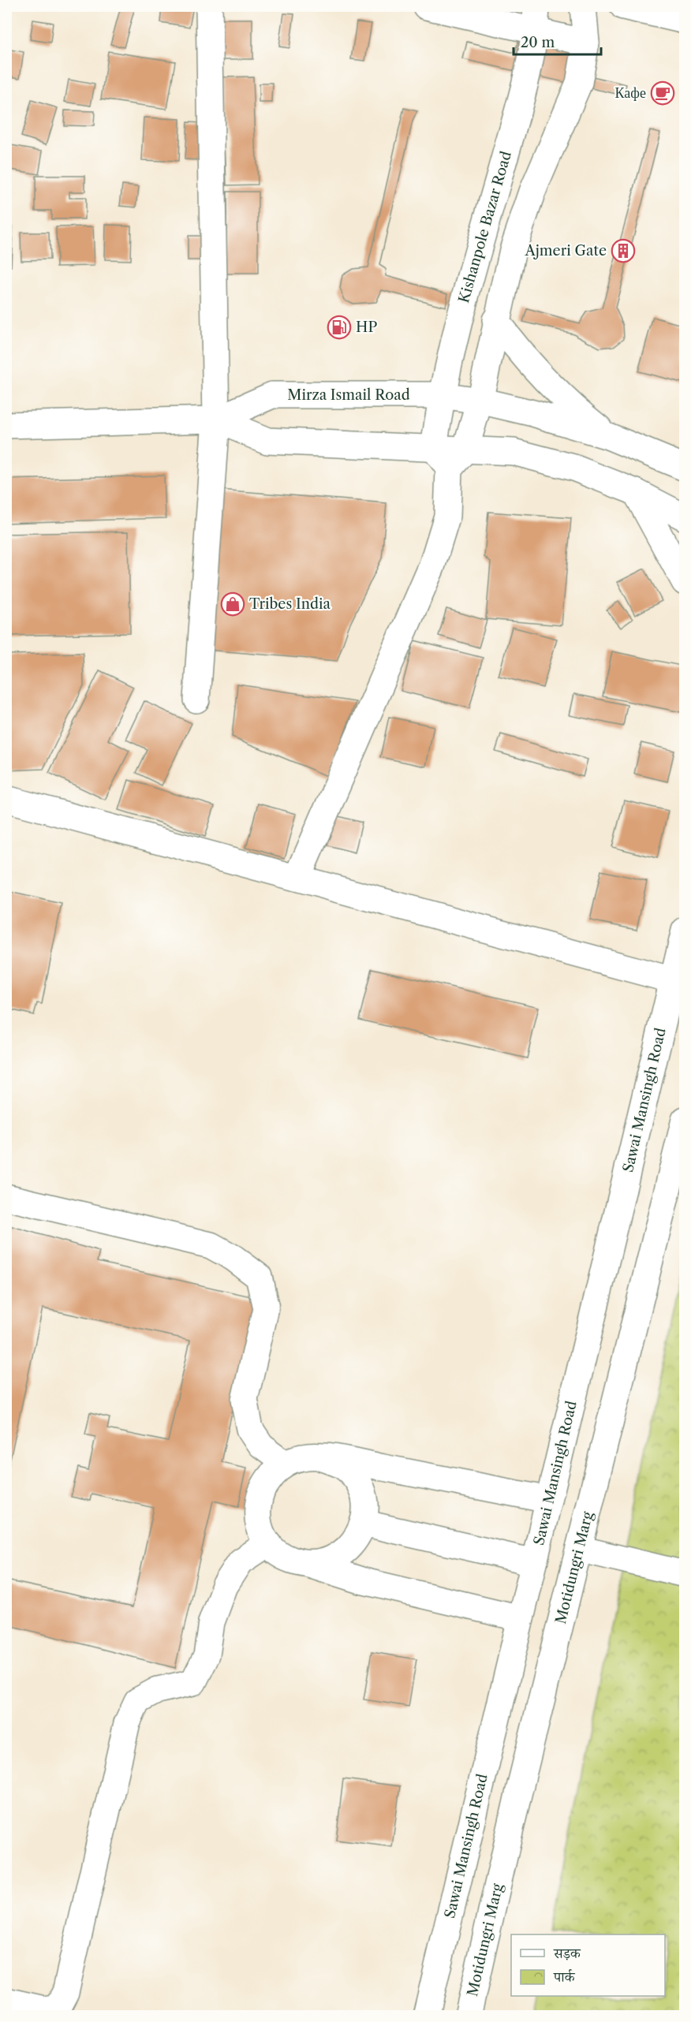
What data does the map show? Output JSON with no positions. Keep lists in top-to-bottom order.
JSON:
{
  "streets": {
    "main road": [
      "Kishanpole Bazar Road",
      "Mirza Ismail Road",
      "Sawai Mansingh Road",
      "Motidungri Marg"
    ]
  },
  "crossings": [
    ["Kishanpole Bazar Road", "Mirza Ismail Road"]
  ],
  "places": {
    "cafe": ["Кафе"],
    "building": ["Ajmeri Gate"],
    "fuel station": ["HP"],
    "shop": ["Tribes India"]
  },
  "legend": ["सड़क", "पार्क"],
  "scale_bar": "20 m"
}
